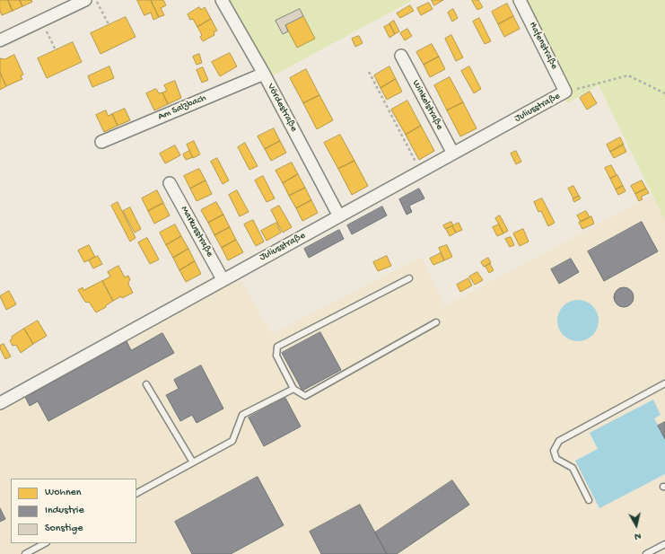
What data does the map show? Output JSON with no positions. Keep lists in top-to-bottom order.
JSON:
{
  "streets": {
    "street": [
      "Hafenstraße",
      "Winkelstraße",
      "Am Salzbach",
      "Vördestraße",
      "Juliusstraße",
      "Markusstraße"
    ]
  },
  "crossings": [
    ["Hafenstraße", "Juliusstraße"],
    ["Winkelstraße", "Juliusstraße"],
    ["Am Salzbach", "Vördestraße"],
    ["Vördestraße", "Juliusstraße"],
    ["Juliusstraße", "Markusstraße"]
  ],
  "legend": ["Wohnen", "Industrie", "Sonstige"],
  "north": "bottom"
}
